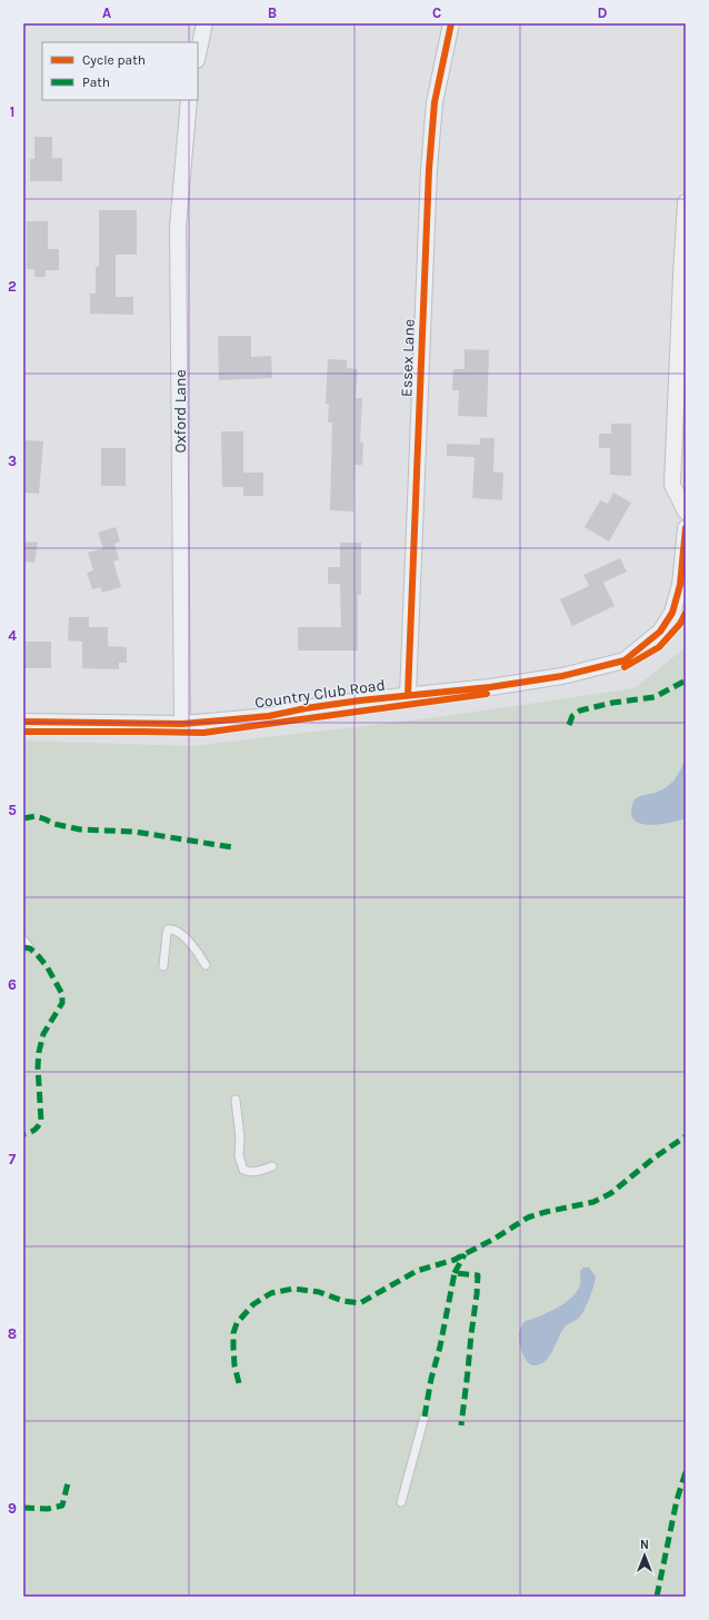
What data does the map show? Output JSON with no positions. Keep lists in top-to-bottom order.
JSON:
{
  "streets": {
    "street": ["Essex Lane", "Oxford Lane", "Country Club Road"]
  },
  "crossings": [
    ["Essex Lane", "Country Club Road"],
    ["Oxford Lane", "Country Club Road"]
  ],
  "legend": ["Cycle path", "Path"],
  "north": "top",
  "grid": {
    "columns": [
      "A",
      "B",
      "C",
      "D"
    ],
    "rows": [
      "1",
      "2",
      "3",
      "4",
      "5",
      "6",
      "7",
      "8",
      "9"
    ]
  }
}
